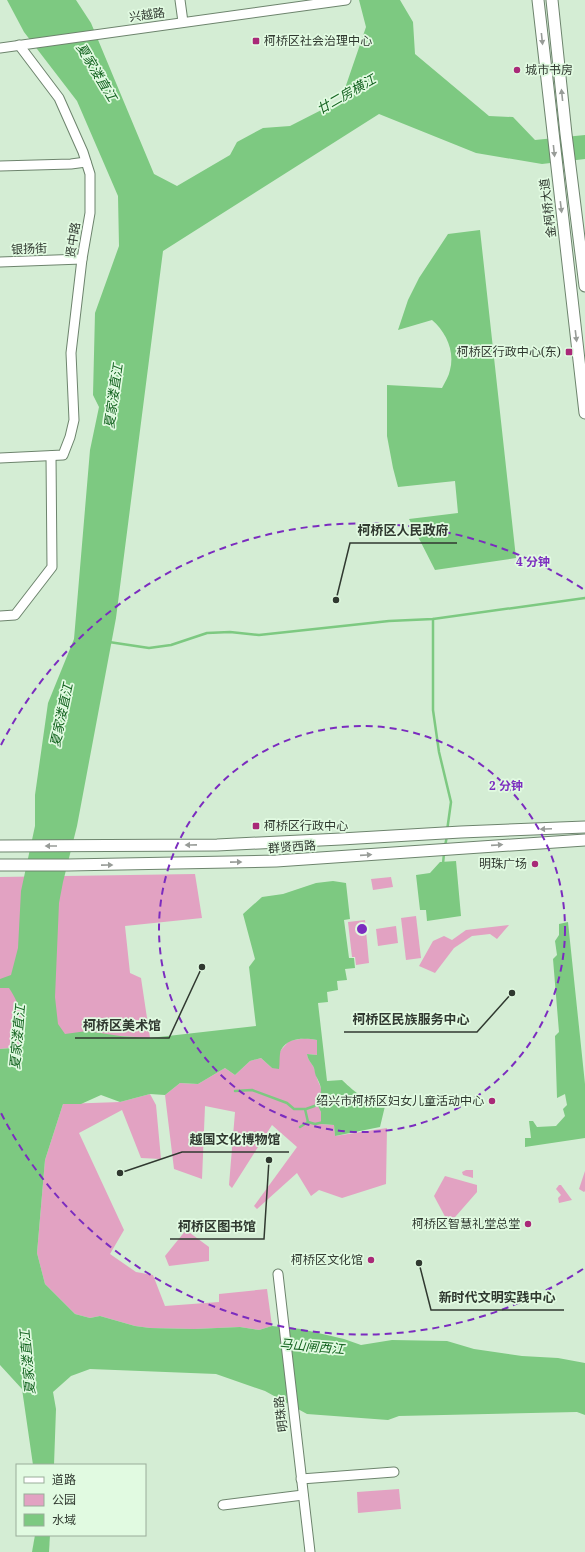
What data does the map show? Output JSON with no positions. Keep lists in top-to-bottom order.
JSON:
{
  "streets": {
    "main road": ["金柯桥大道", "群贤西路"],
    "street": [
      "兴越路",
      "贤中路",
      "银扬街",
      "明珠路"
    ]
  },
  "crossings": [
    ["兴越路", "贤中路"],
    ["贤中路", "银扬街"]
  ],
  "water": ["夏家溇直江", "廿二房横江", "马山闸西江"],
  "places": {
    "transit": ["柯桥区社会治理中心", "柯桥区行政中心(东)", "柯桥区行政中心"],
    "other": [
      "城市书房",
      "柯桥区人民政府",
      "明珠广场",
      "柯桥区美术馆",
      "柯桥区民族服务中心",
      "绍兴市柯桥区妇女儿童活动中心",
      "柯桥区图书馆",
      "越国文化博物馆",
      "柯桥区智慧礼堂总堂",
      "柯桥区文化馆",
      "新时代文明实践中心"
    ]
  },
  "legend": ["道路", "公园", "水域"],
  "rings": ["4 分钟", "2 分钟"]
}
